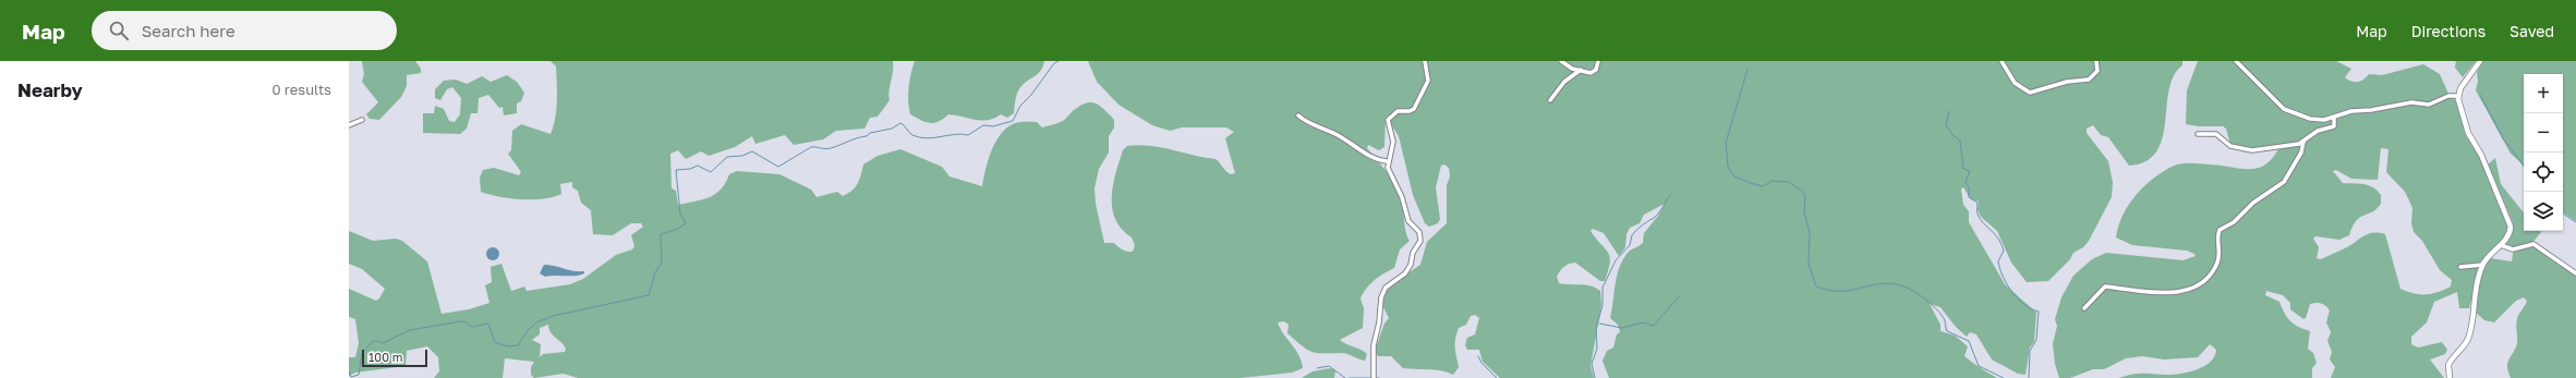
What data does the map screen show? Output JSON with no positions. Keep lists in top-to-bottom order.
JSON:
{
  "scale_bar": "100 m",
  "page": {
    "header": "Map",
    "search": "Search here",
    "nav": ["Map", "Directions", "Saved"],
    "heading": ["Nearby", "0 results"],
    "map_buttons": ["+", "−"],
    "scale": "100 m"
  }
}
